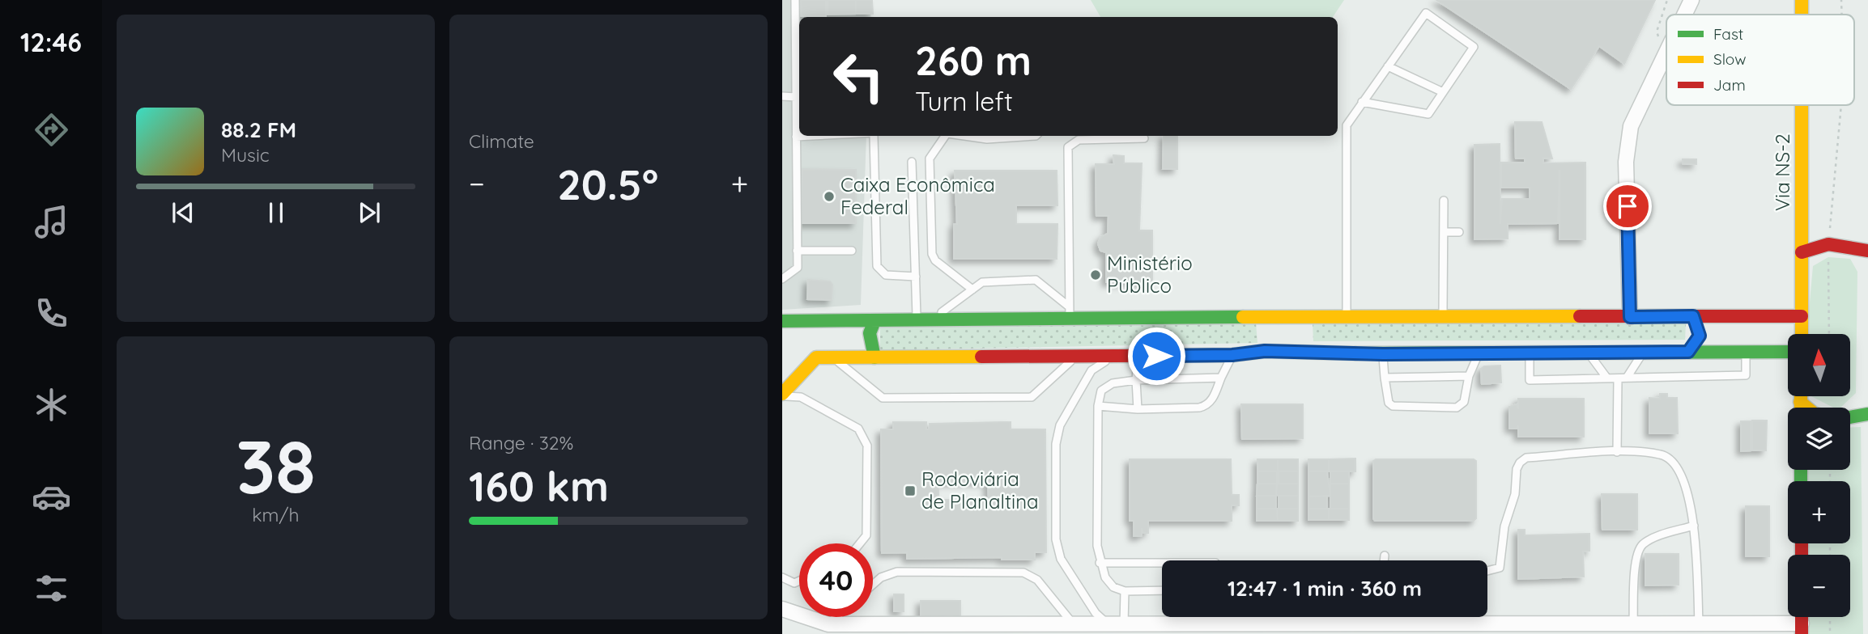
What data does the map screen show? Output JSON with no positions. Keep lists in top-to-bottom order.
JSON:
{
  "streets": {
    "street": ["Via NS-2"]
  },
  "places": {
    "other": ["Caixa Econômica Federal", "Ministério Público"],
    "transit": ["Rodoviária de Planaltina"]
  },
  "legend": ["Fast", "Slow", "Jam"],
  "north": "top",
  "page": {
    "tabs": "12:46",
    "tile": [
      "Climate",
      ["38", "km/h"],
      ["Range · 32%", "160 km"]
    ],
    "turn": ["260 m", "Turn left"],
    "song": ["88.2 FM", "Music"],
    "heat": ["−", "20.5°", "+"],
    "map_buttons": ["+", "−"],
    "limit": "40",
    "trip": "12:47 · 1 min · 360 m"
  }
}
